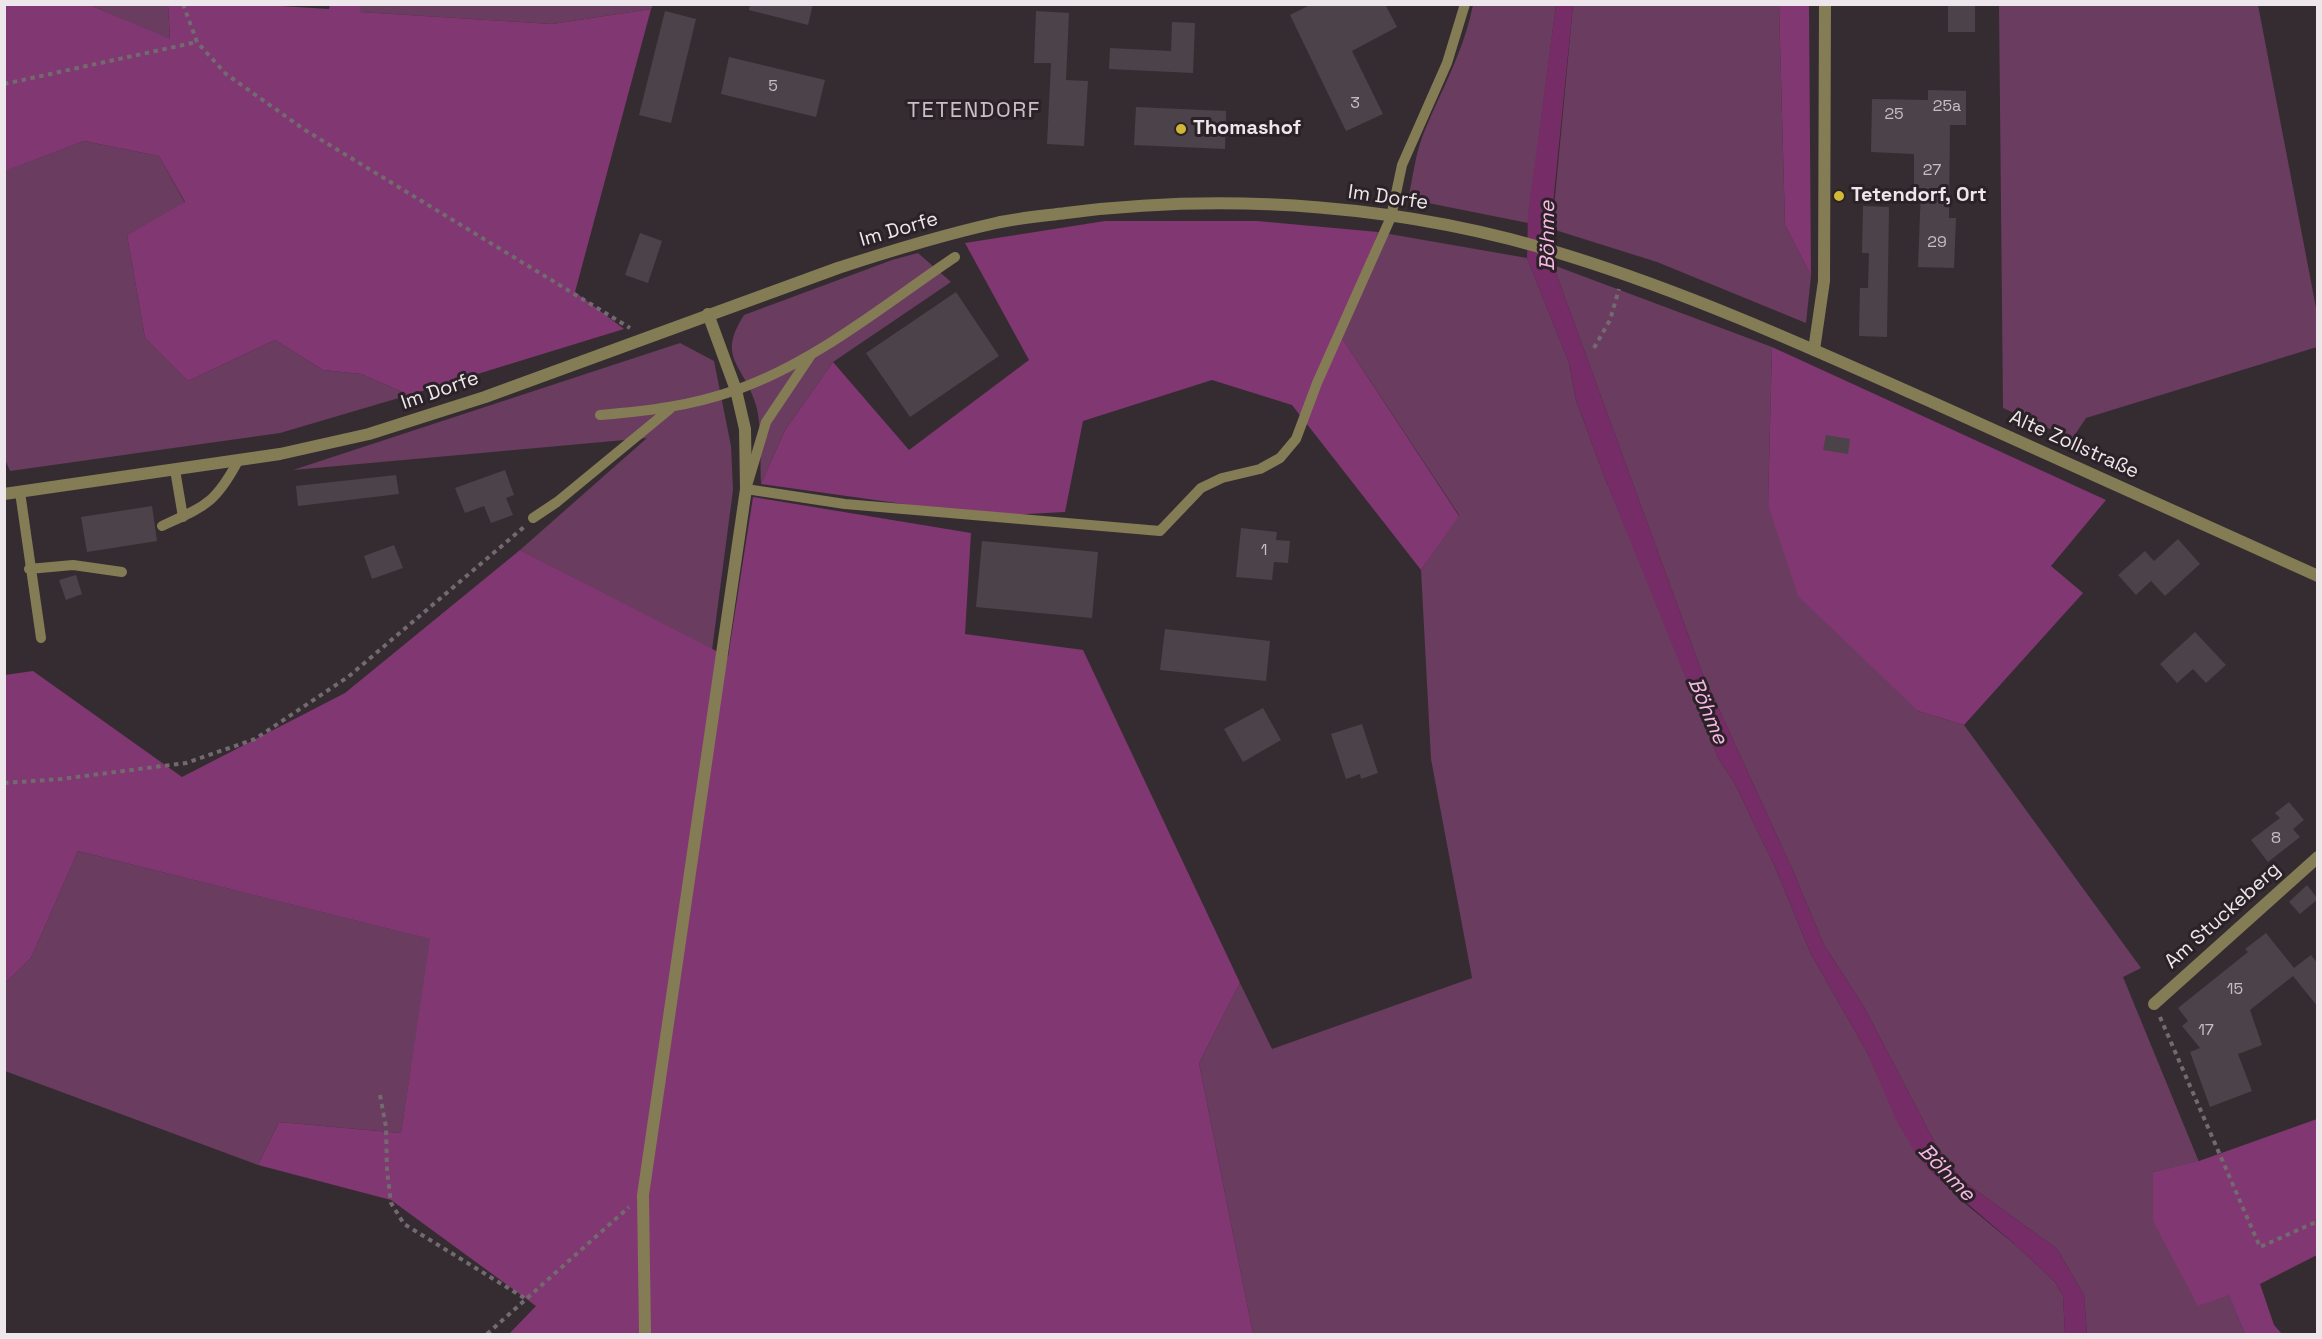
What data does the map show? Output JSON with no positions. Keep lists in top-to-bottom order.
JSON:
{
  "streets": {
    "street": ["Im Dorfe", "Alte Zollstraße", "Am Stuckeberg"]
  },
  "crossings": [
    ["Im Dorfe", "Alte Zollstraße"]
  ],
  "districts": ["TETENDORF"],
  "water": ["Böhme"],
  "places": ["Thomashof", "Tetendorf, Ort"],
  "house_numbers": [
    "5",
    "3",
    "25a",
    "25",
    "27",
    "29",
    "1",
    "8",
    "15",
    "17"
  ]
}
